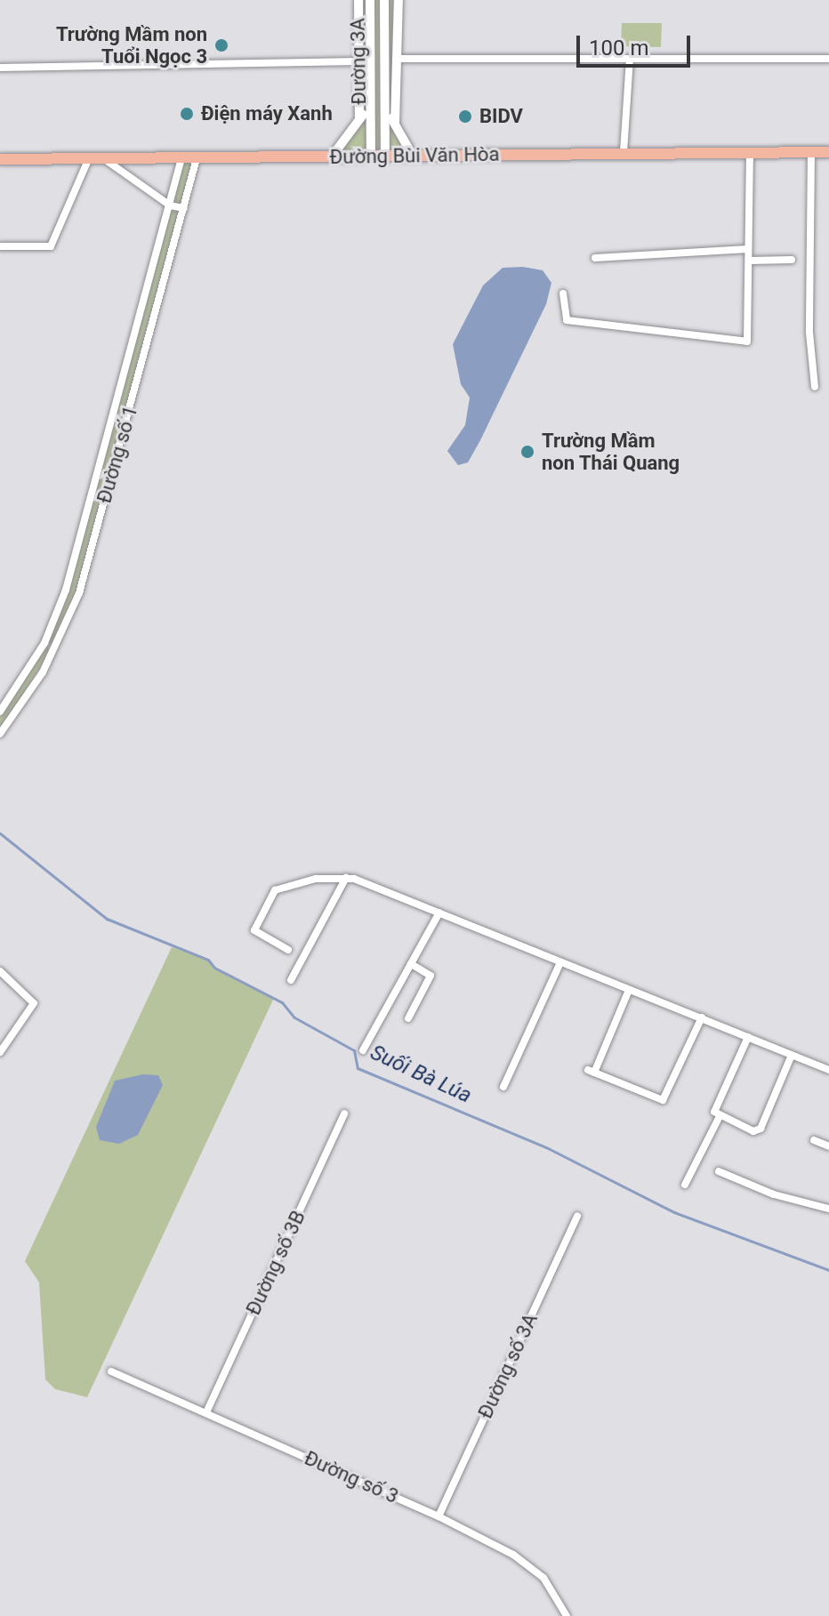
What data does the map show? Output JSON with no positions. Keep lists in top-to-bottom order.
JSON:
{
  "streets": {
    "main road": ["Đường Bùi Văn Hòa"],
    "street": [
      "Đường 3A",
      "Đường số 1",
      "Đường số 3B",
      "Đường số 3A",
      "Đường số 3"
    ]
  },
  "crossings": [
    ["Đường 3A", "Đường Bùi Văn Hòa"],
    ["Đường Bùi Văn Hòa", "Đường số 1"],
    ["Đường số 3B", "Đường số 3"],
    ["Đường số 3A", "Đường số 3"]
  ],
  "water": ["Suối Bà Lúa"],
  "places": [
    "Trường Mầm non Tuổi Ngọc 3",
    "Điện máy Xanh",
    "BIDV",
    "Trường Mầm non Thái Quang"
  ],
  "scale_bar": "100 m"
}
